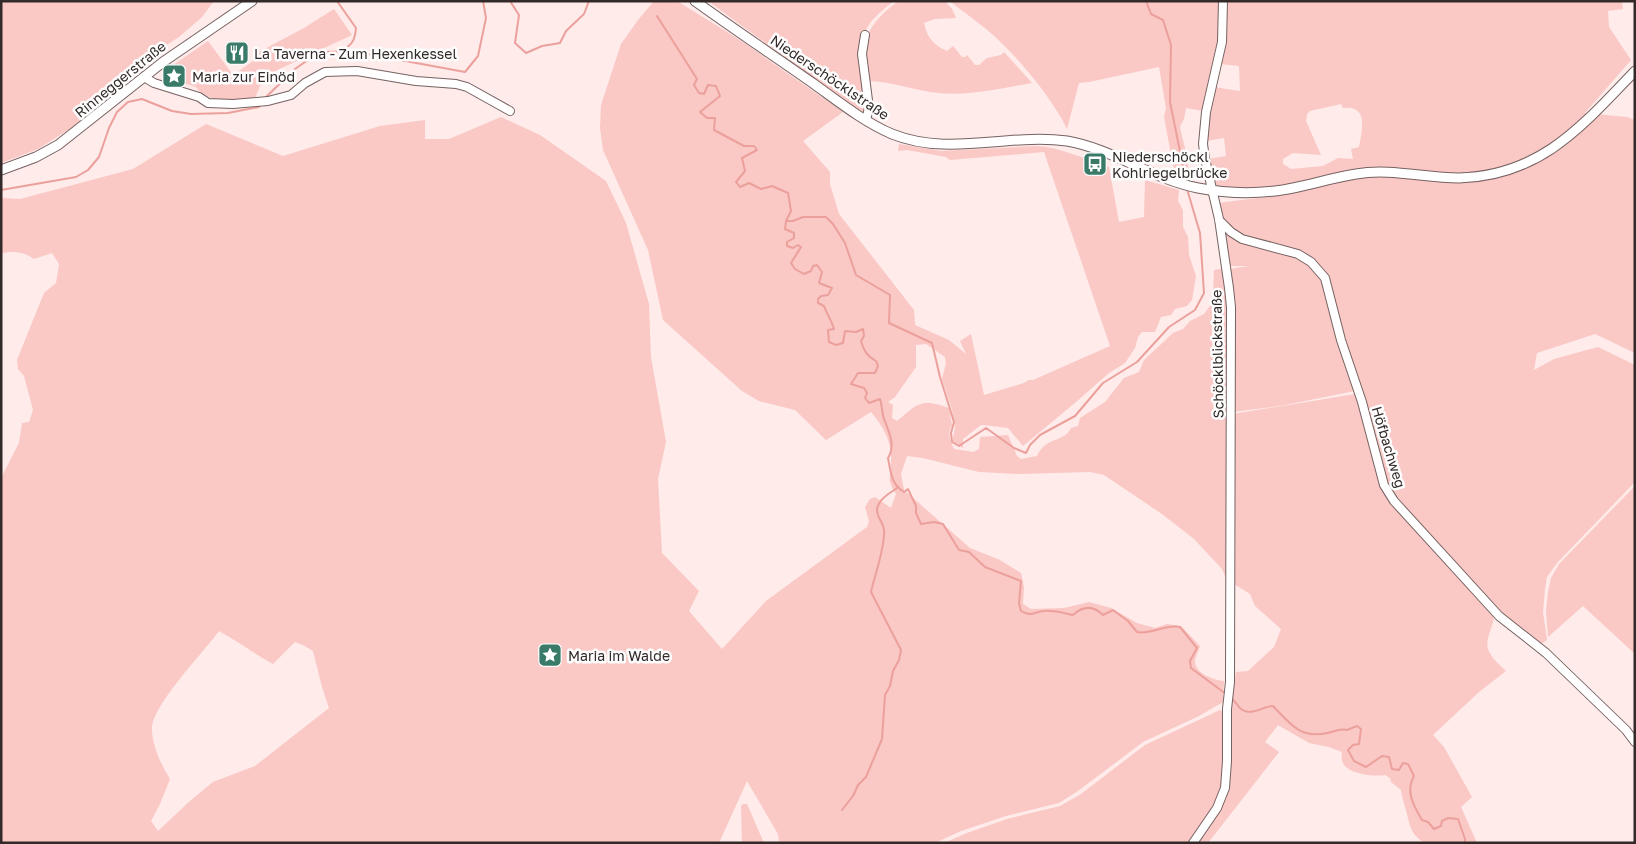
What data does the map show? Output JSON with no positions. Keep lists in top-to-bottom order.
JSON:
{
  "streets": {
    "main road": ["Niederschöcklstraße", "Rinneggerstraße"],
    "street": ["Schöcklblickstraße", "Höfbachweg"]
  },
  "crossings": [
    ["Niederschöcklstraße", "Schöcklblickstraße"],
    ["Schöcklblickstraße", "Höfbachweg"]
  ],
  "places": {
    "restaurant": ["La Taverna - Zum Hexenkessel"],
    "place": ["Maria zur Einöd", "Maria im Walde"],
    "bus stop": ["Niederschöckl Kohlriegelbrücke"]
  }
}
